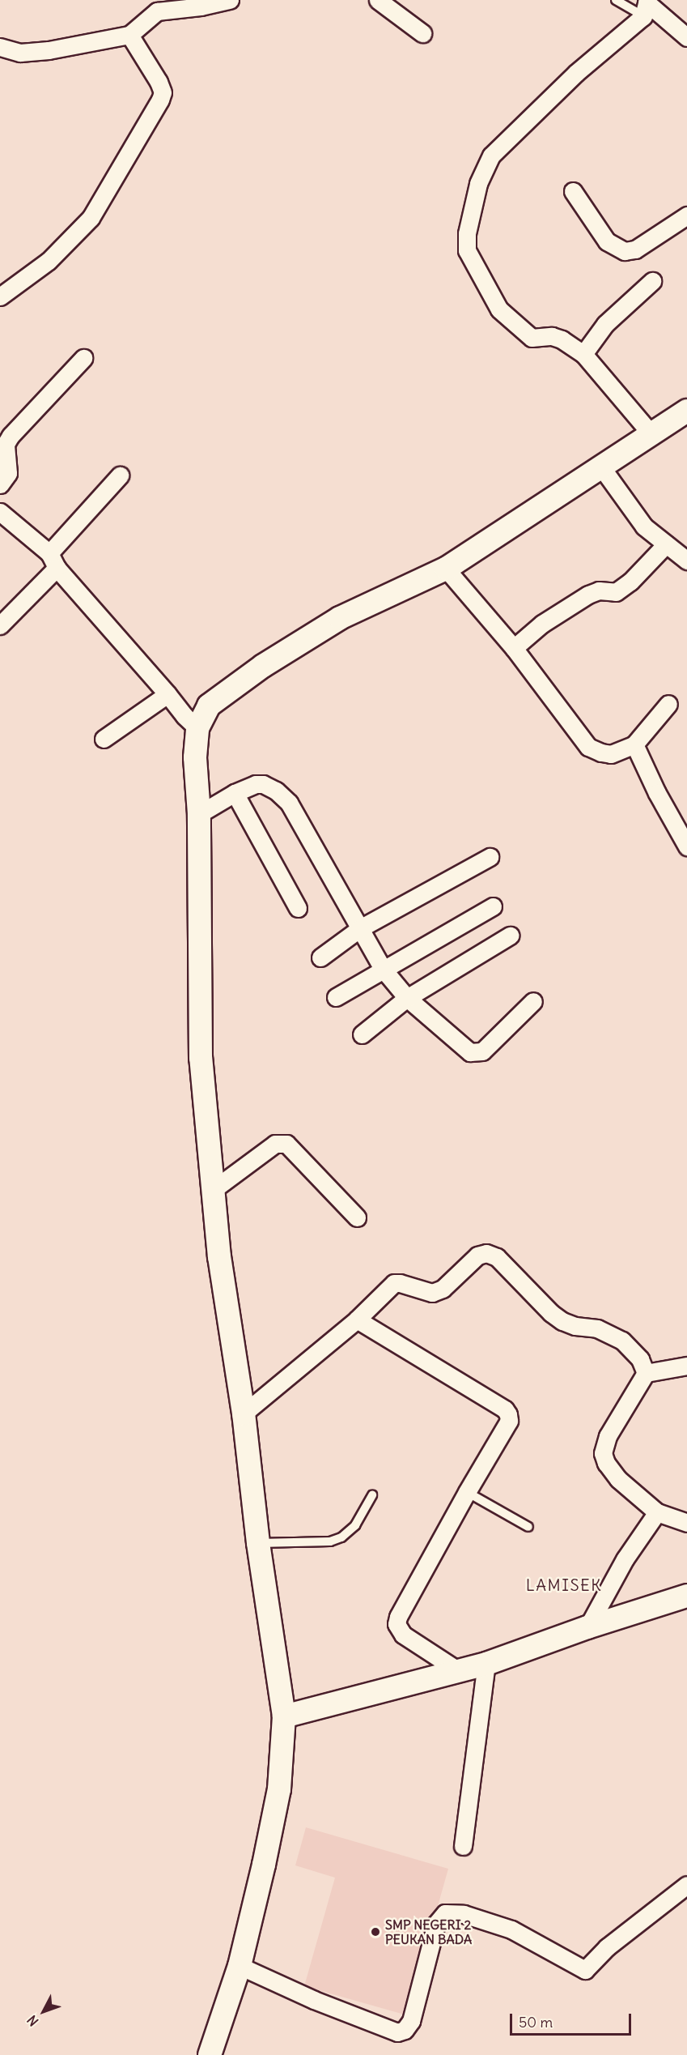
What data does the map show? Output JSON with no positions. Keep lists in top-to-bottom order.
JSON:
{
  "districts": ["LAMISEK"],
  "places": ["SMP NEGERI 2 PEUKAN BADA"],
  "scale_bar": "50 m",
  "north": "bottom left"
}
